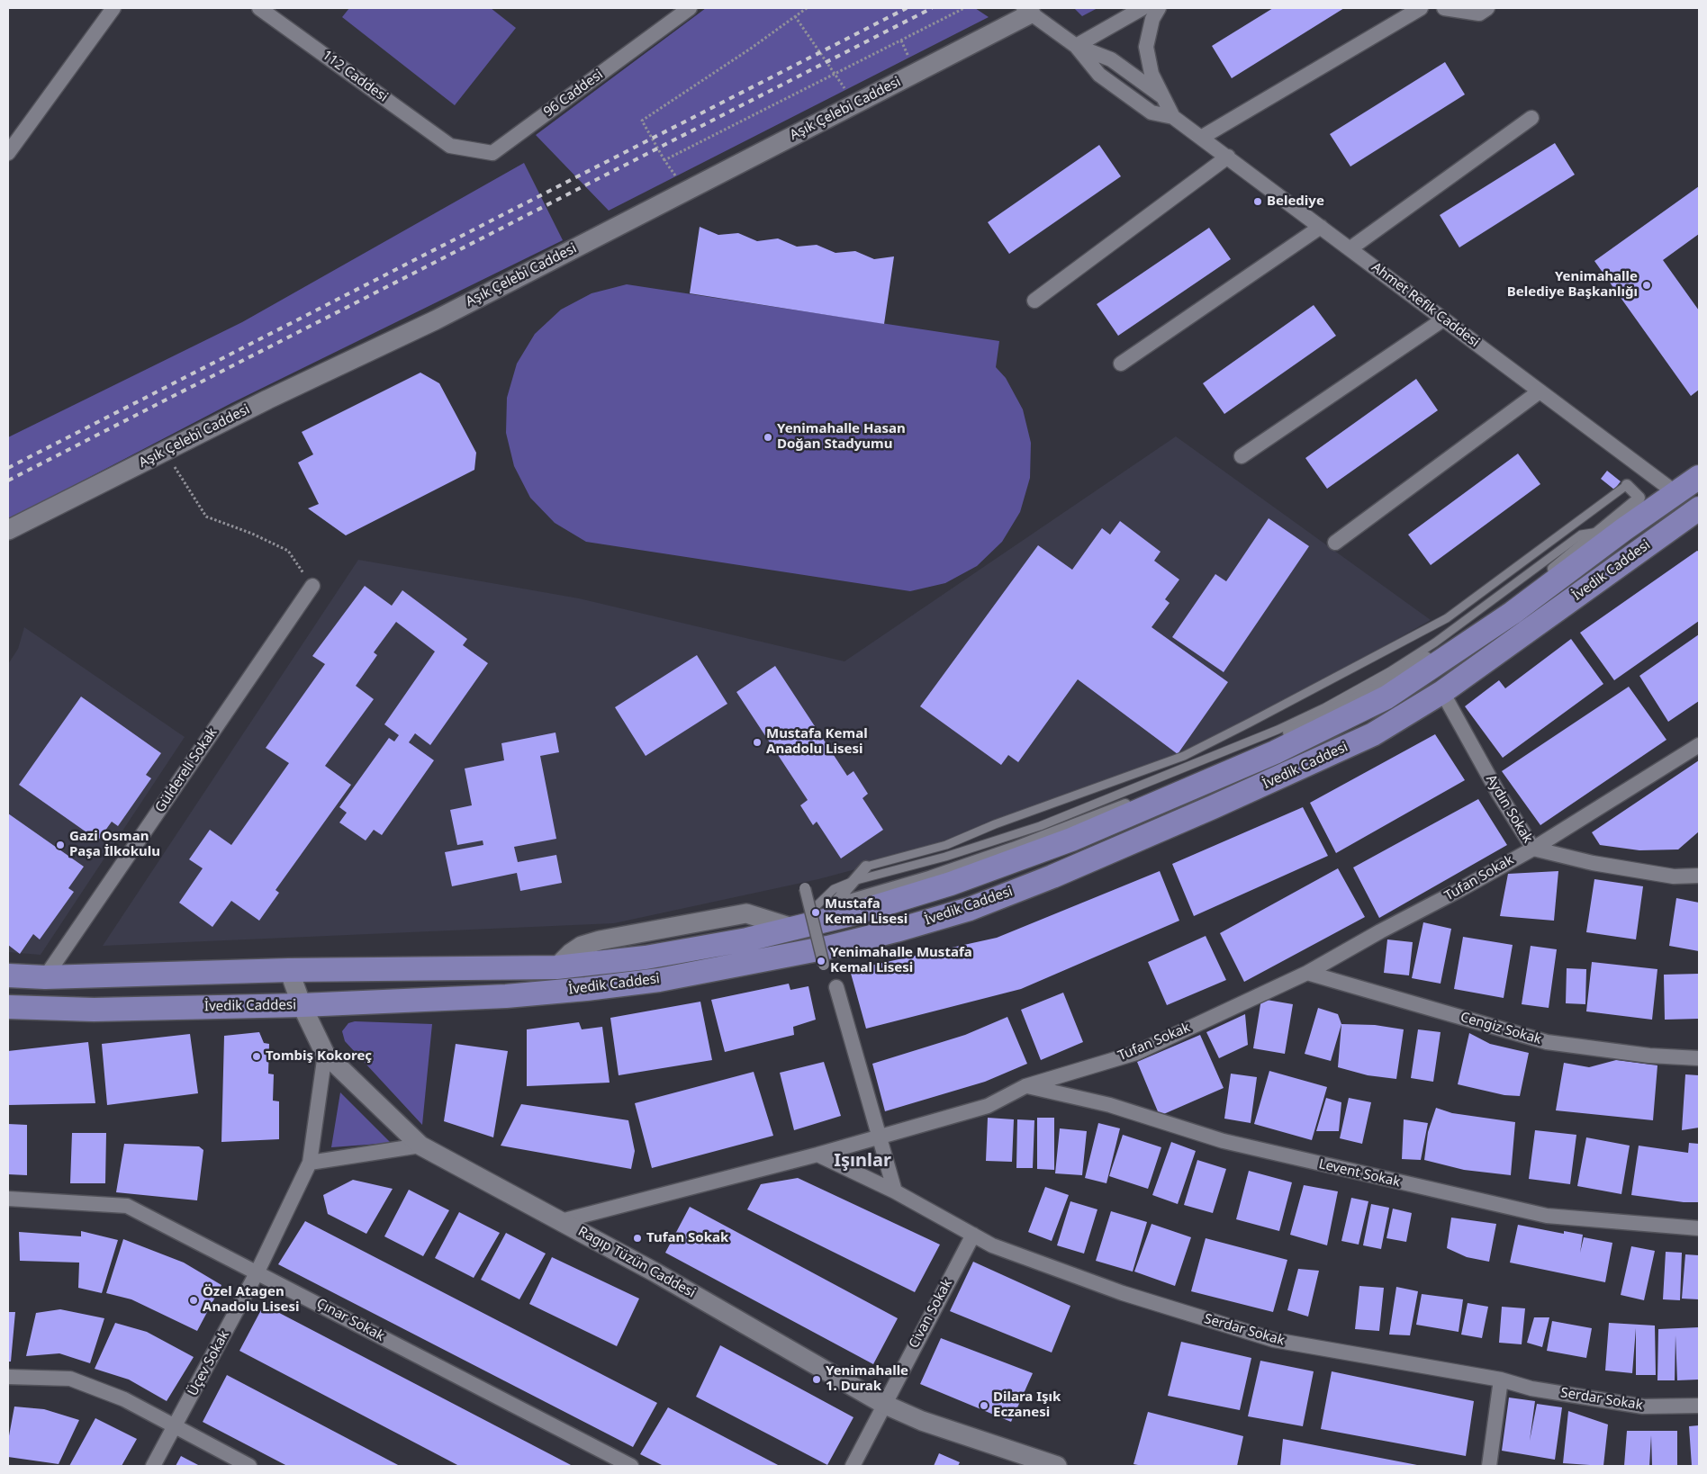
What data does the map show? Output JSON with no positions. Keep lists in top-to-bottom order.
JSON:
{
  "streets": {
    "main road": ["İvedik Caddesi"],
    "street": [
      "112 Caddesi",
      "96 Caddesi",
      "Aşık Çelebi Caddesi",
      "Ahmet Refik Caddesi",
      "Güldereli Sokak",
      "Aydın Sokak",
      "Tufan Sokak",
      "Cengiz Sokak",
      "Levent Sokak",
      "Ragıp Tüzün Caddesi",
      "Civan Sokak",
      "Çınar Sokak",
      "Serdar Sokak",
      "Üçev Sokak"
    ]
  },
  "crossings": [
    ["112 Caddesi", "96 Caddesi"],
    ["Aşık Çelebi Caddesi", "Ahmet Refik Caddesi"],
    ["Ahmet Refik Caddesi", "İvedik Caddesi"],
    ["İvedik Caddesi", "Güldereli Sokak"],
    ["İvedik Caddesi", "Aydın Sokak"],
    ["İvedik Caddesi", "Ragıp Tüzün Caddesi"],
    ["Aydın Sokak", "Tufan Sokak"],
    ["Tufan Sokak", "Cengiz Sokak"],
    ["Tufan Sokak", "Levent Sokak"],
    ["Tufan Sokak", "Ragıp Tüzün Caddesi"],
    ["Tufan Sokak", "Serdar Sokak"],
    ["Ragıp Tüzün Caddesi", "Civan Sokak"],
    ["Ragıp Tüzün Caddesi", "Üçev Sokak"],
    ["Civan Sokak", "Serdar Sokak"],
    ["Çınar Sokak", "Üçev Sokak"]
  ],
  "districts": ["Işınlar"],
  "places": [
    "Belediye",
    "Yenimahalle Belediye Başkanlığı",
    "Yenimahalle Hasan Doğan Stadyumu",
    "Mustafa Kemal Anadolu Lisesi",
    "Gazi Osman Paşa İlkokulu",
    "Mustafa Kemal Lisesi",
    "Yenimahalle Mustafa Kemal Lisesi",
    "Tombiş Kokoreç",
    "Tufan Sokak",
    "Özel Atagen Anadolu Lisesi",
    "Yenimahalle 1. Durak",
    "Dilara Işık Eczanesi"
  ]
}
